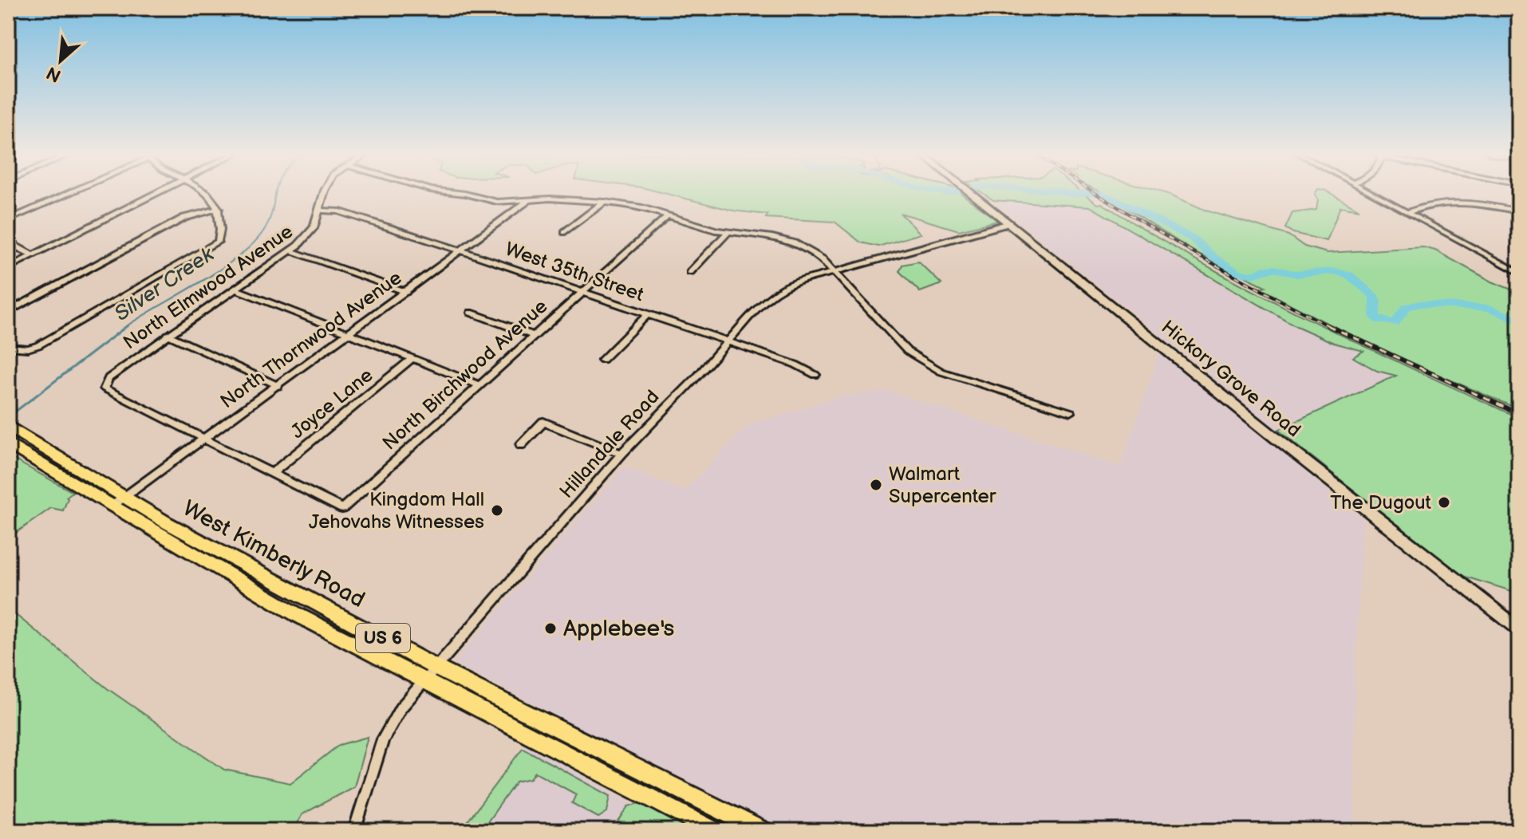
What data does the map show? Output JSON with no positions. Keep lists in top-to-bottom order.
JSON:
{
  "streets": {
    "main road": ["Hickory Grove Road", "West Kimberly Road", "US 6"],
    "street": [
      "West 35th Street",
      "North Elmwood Avenue",
      "North Thornwood Avenue",
      "North Birchwood Avenue",
      "Joyce Lane",
      "Hillandale Road"
    ]
  },
  "crossings": [
    ["West 35th Street", "North Elmwood Avenue"],
    ["West 35th Street", "North Thornwood Avenue"],
    ["West 35th Street", "North Birchwood Avenue"],
    ["West 35th Street", "Hillandale Road"],
    ["North Elmwood Avenue", "North Thornwood Avenue"],
    ["North Thornwood Avenue", "West Kimberly Road"],
    ["North Birchwood Avenue", "Joyce Lane"],
    ["Hickory Grove Road", "Hillandale Road"],
    ["Hillandale Road", "West Kimberly Road"]
  ],
  "water": ["Silver Creek"],
  "places": [
    "Walmart Supercenter",
    "The Dugout",
    "Kingdom Hall Jehovahs Witnesses",
    "Applebee's"
  ],
  "north": "bottom left"
}
